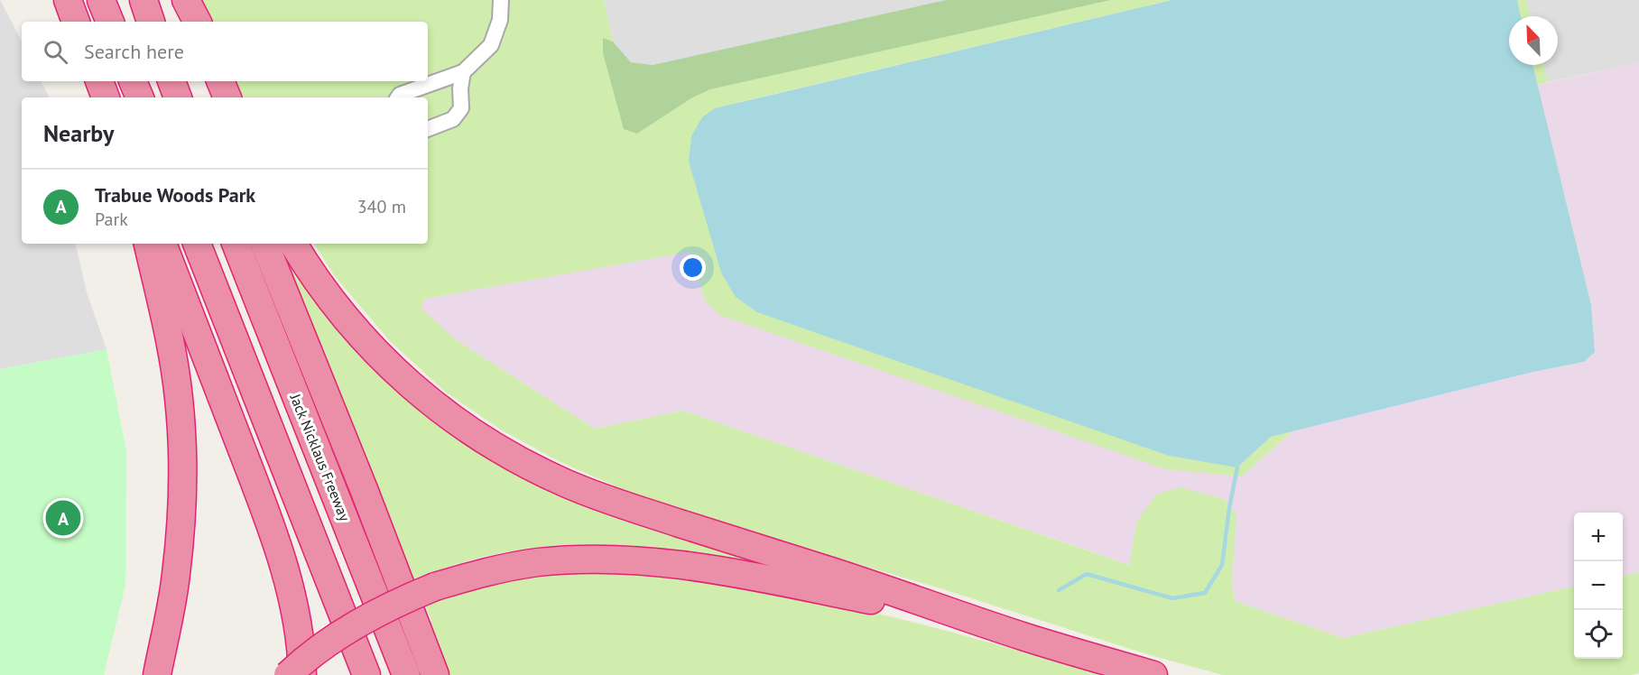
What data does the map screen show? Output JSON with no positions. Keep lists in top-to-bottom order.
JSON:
{
  "streets": {
    "highway": ["Jack Nicklaus Freeway"]
  },
  "north": "top left",
  "page": {
    "search": "Search here",
    "heading": "Nearby",
    "list": [
      {
        "mark": "A",
        "name": "Trabue Woods Park",
        "note": "Park",
        "value": "340 m"
      }
    ],
    "pins": "A",
    "map_buttons": ["+", "−"]
  }
}
